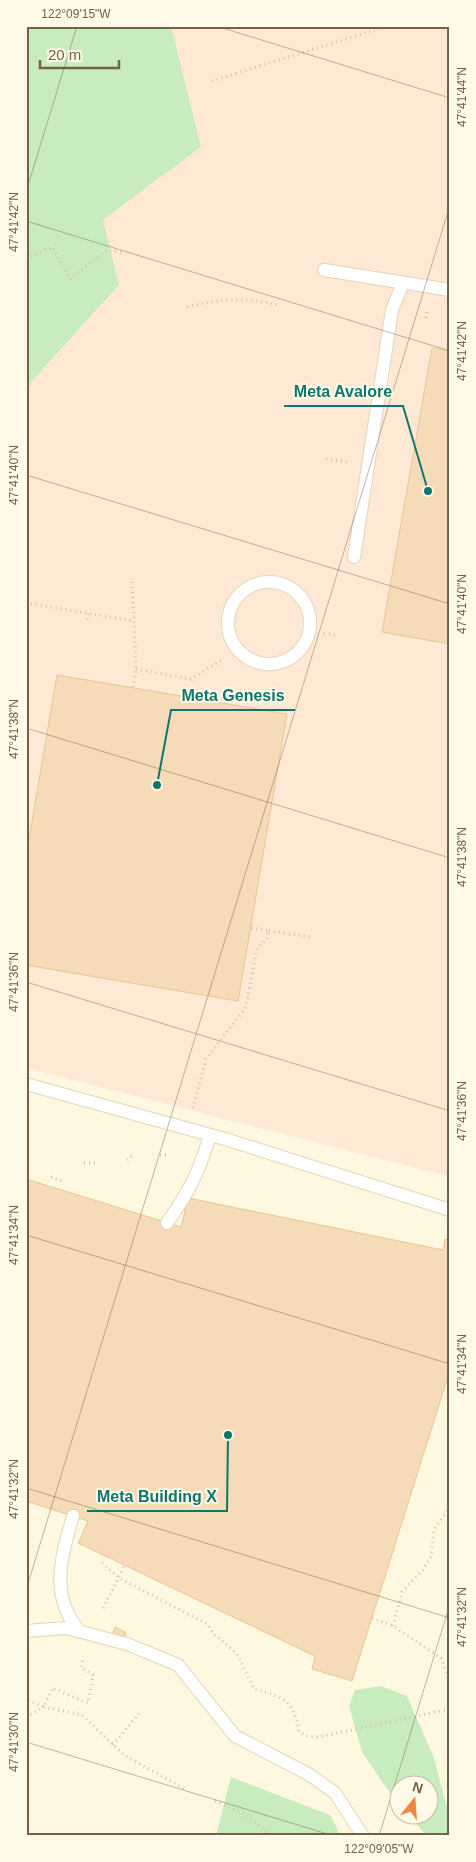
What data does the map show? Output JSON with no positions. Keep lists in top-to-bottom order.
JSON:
{
  "places": ["Meta Avalore", "Meta Genesis", "Meta Building X"],
  "scale_bar": "20 m",
  "north": "top",
  "coordinates": [
    "122°09'15\"W",
    "47°41'44\"N",
    "47°41'42\"N",
    "47°41'40\"N",
    "47°41'38\"N",
    "47°41'36\"N",
    "47°41'34\"N",
    "47°41'32\"N",
    "47°41'30\"N",
    "122°09'05\"W"
  ]
}
